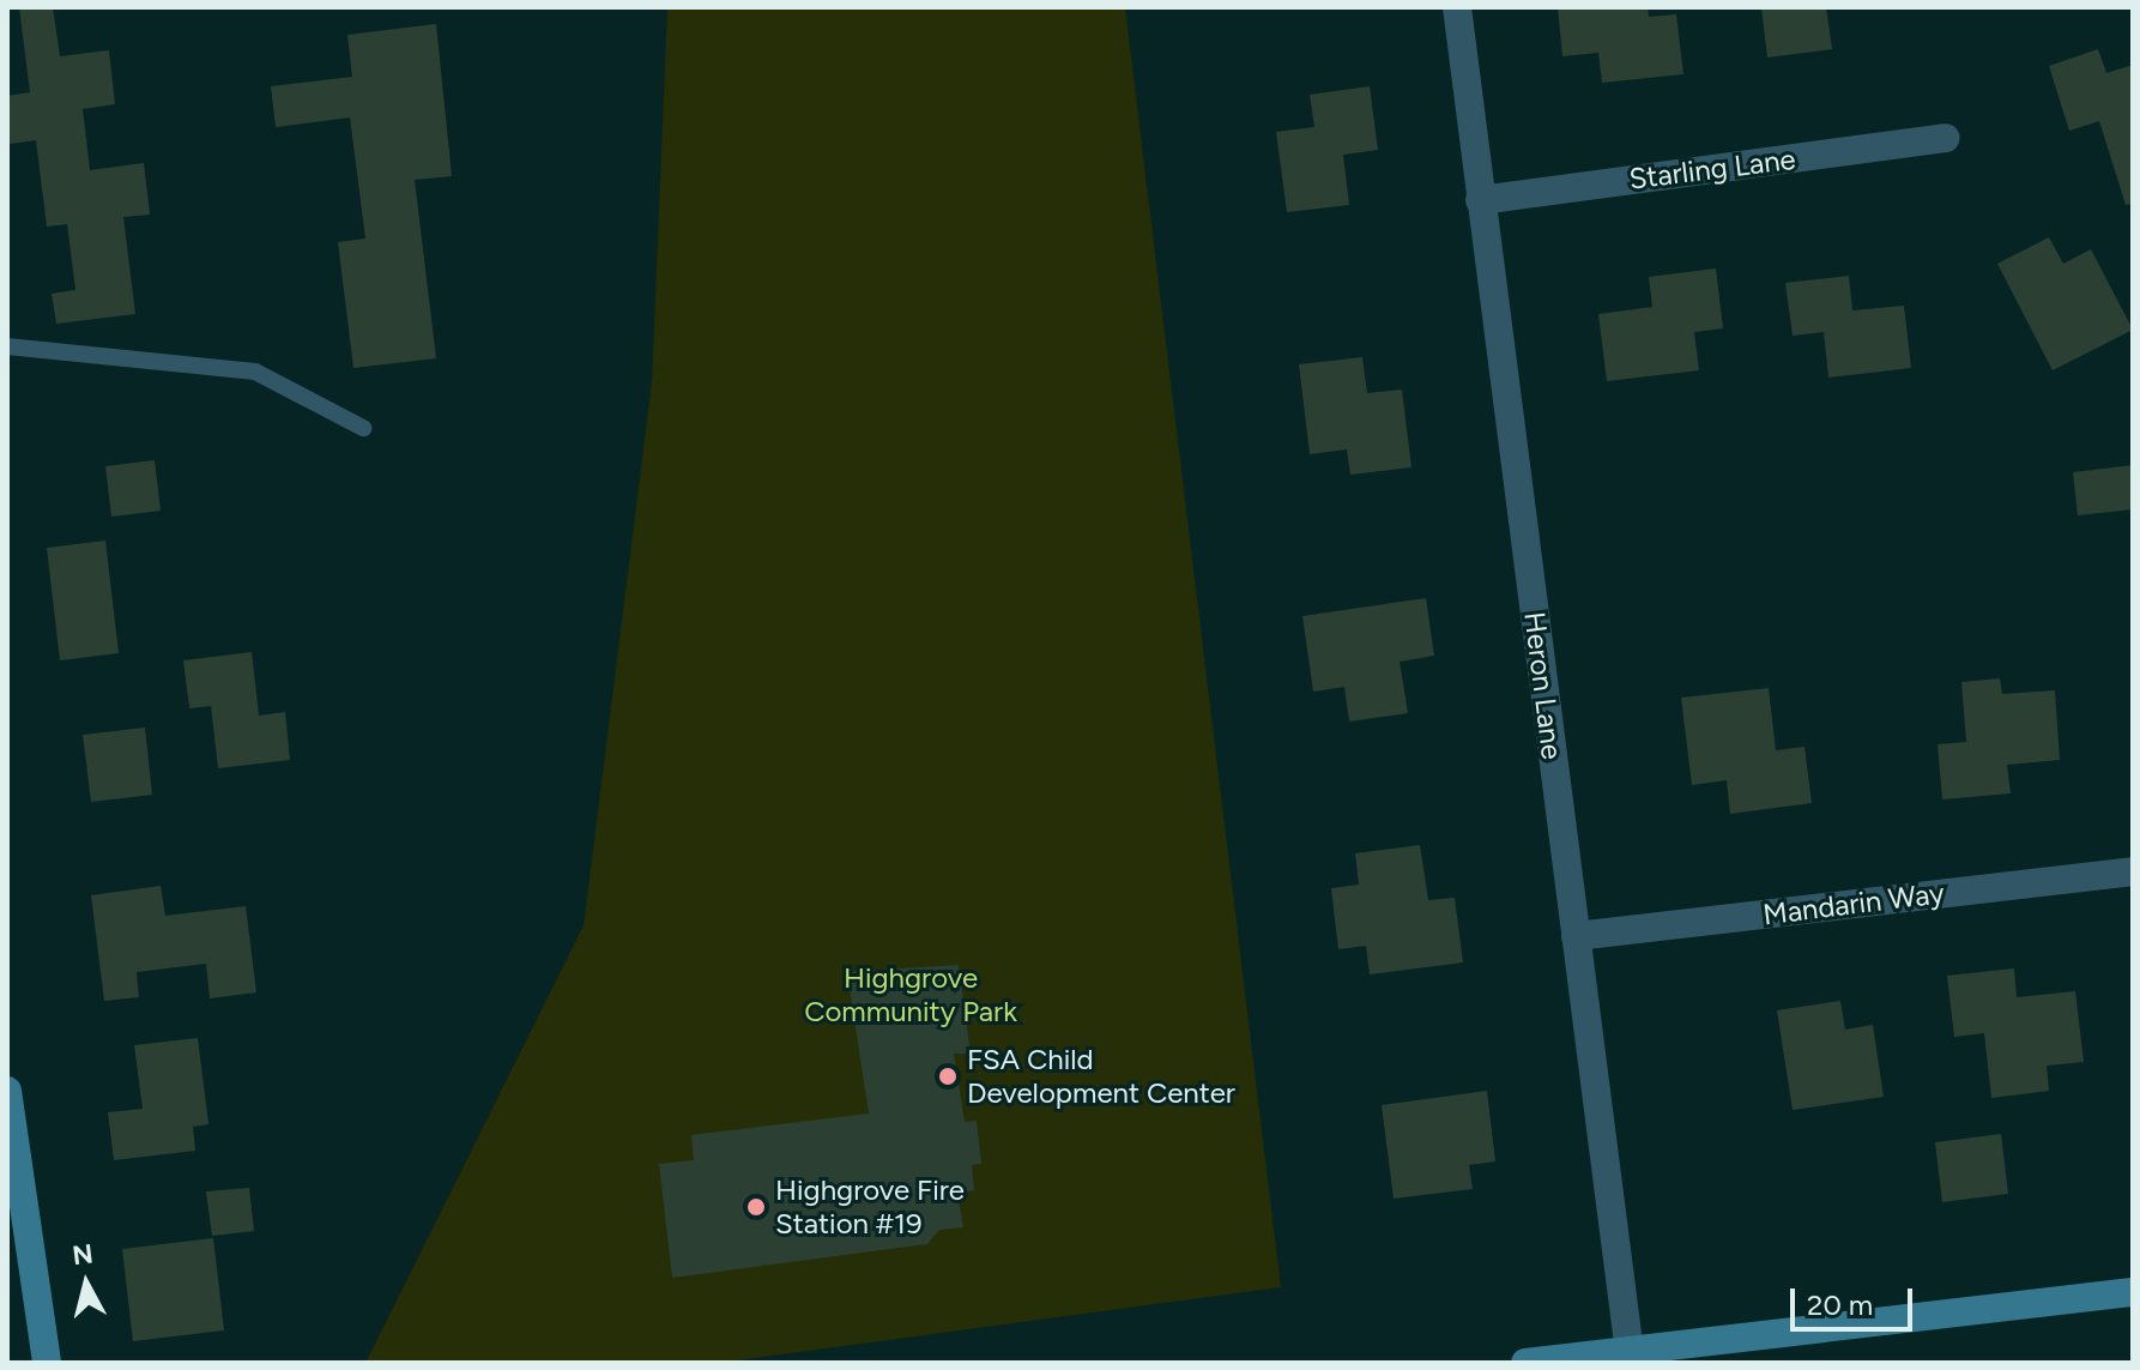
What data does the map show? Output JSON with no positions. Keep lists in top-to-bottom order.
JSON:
{
  "streets": {
    "street": ["Starling Lane", "Heron Lane", "Mandarin Way"]
  },
  "crossings": [
    ["Starling Lane", "Heron Lane"],
    ["Heron Lane", "Mandarin Way"]
  ],
  "parks": ["Highgrove Community Park"],
  "places": ["FSA Child Development Center", "Highgrove Fire Station #19"],
  "scale_bar": "20 m",
  "north": "top"
}
